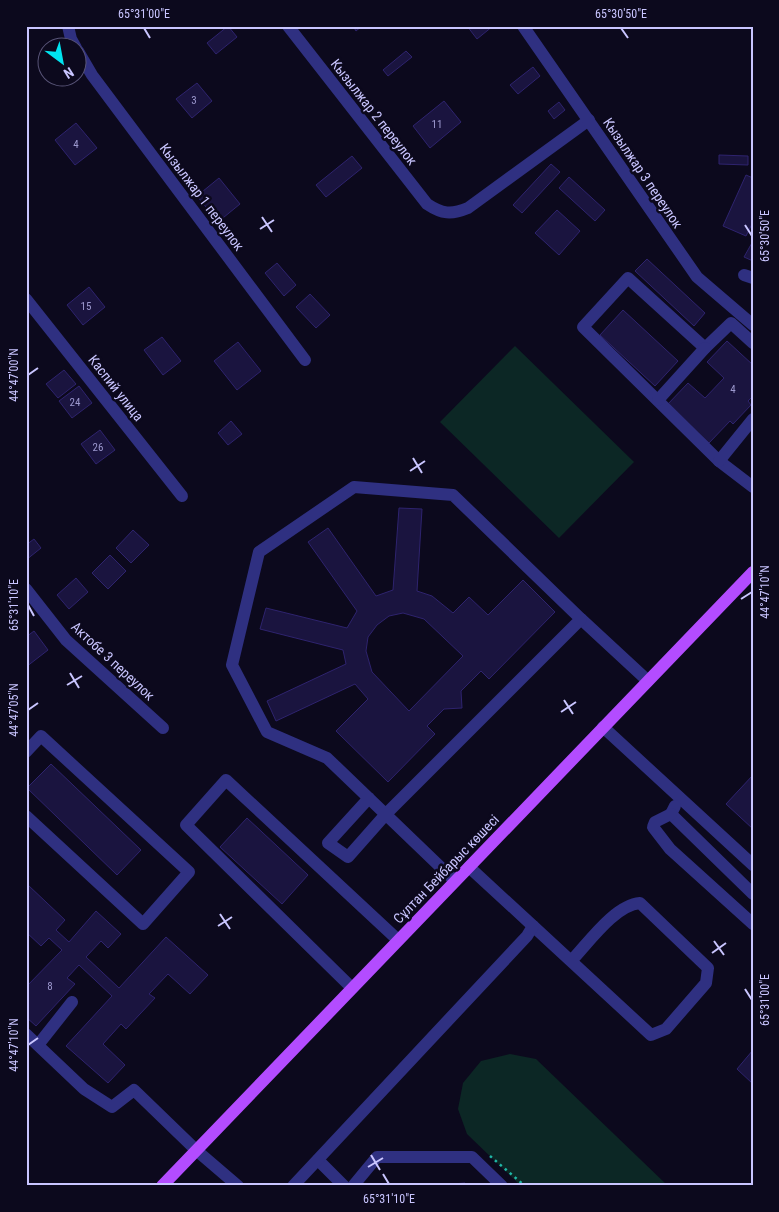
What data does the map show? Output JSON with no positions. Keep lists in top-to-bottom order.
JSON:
{
  "streets": {
    "main road": ["Сұлтан Бейбарыс көшесі"],
    "street": [
      "Кызылжар 2 переулок",
      "Кызылжар 3 переулок",
      "Кызылжар 1 переулок",
      "Каспий улица",
      "Актобе 3 переулок"
    ]
  },
  "crossings": [
    ["Кызылжар 2 переулок", "Кызылжар 3 переулок"]
  ],
  "house_numbers": [
    "3",
    "11",
    "4",
    "15",
    "4",
    "24",
    "26",
    "8"
  ],
  "north": "bottom right",
  "coordinates": [
    "65°31'00\"E",
    "65°30'50\"E",
    "44°47'00\"N",
    "44°47'10\"N",
    "65°31'10\"E",
    "44°47'05\"N"
  ]
}
